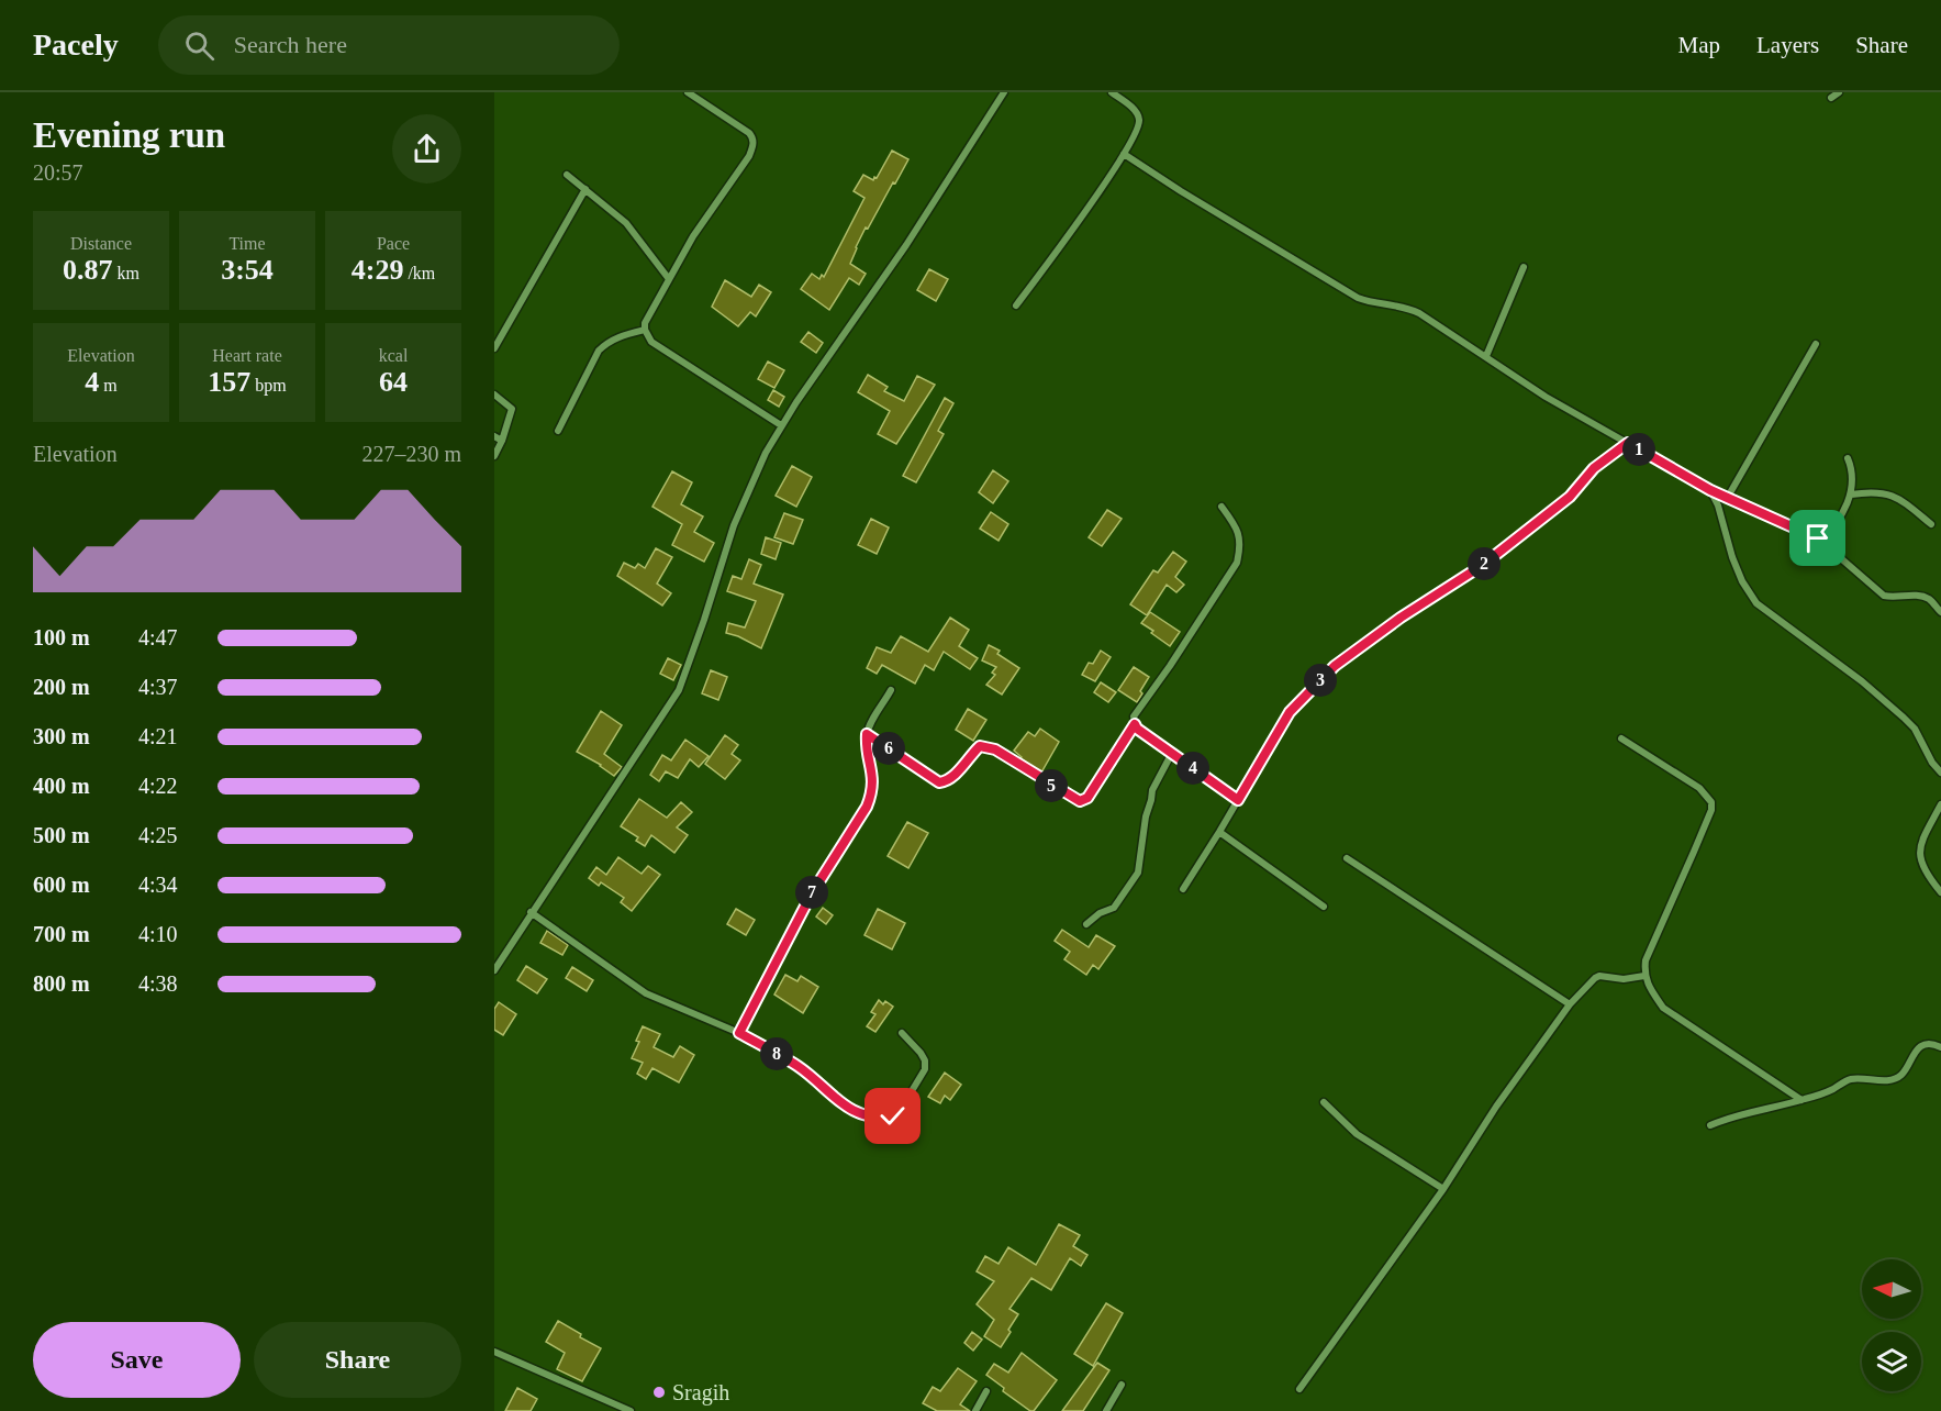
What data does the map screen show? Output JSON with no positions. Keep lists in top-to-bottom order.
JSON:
{
  "places": ["Sragih"],
  "north": "left",
  "page": {
    "header": "Pacely",
    "search": "Search here",
    "nav": ["Map", "Layers", "Share"],
    "heading": ["Evening run", "20:57"],
    "stats": [
      ["Distance", "0.87 km"],
      ["Time", "3:54"],
      ["Pace", "4:29 /km"],
      ["Elevation", "4 m"],
      ["Heart rate", "157 bpm"],
      ["kcal", "64"]
    ],
    "chart": ["Elevation", "227–230 m"],
    "pins": [
      "1",
      "2",
      "3",
      "6",
      "4",
      "5",
      "7",
      "8"
    ],
    "list": [
      {
        "name": "100 m",
        "note": "4:47"
      },
      {
        "name": "200 m",
        "note": "4:37"
      },
      {
        "name": "300 m",
        "note": "4:21"
      },
      {
        "name": "400 m",
        "note": "4:22"
      },
      {
        "name": "500 m",
        "note": "4:25"
      },
      {
        "name": "600 m",
        "note": "4:34"
      },
      {
        "name": "700 m",
        "note": "4:10"
      },
      {
        "name": "800 m",
        "note": "4:38"
      }
    ],
    "buttons": ["Save", "Share"]
  }
}
